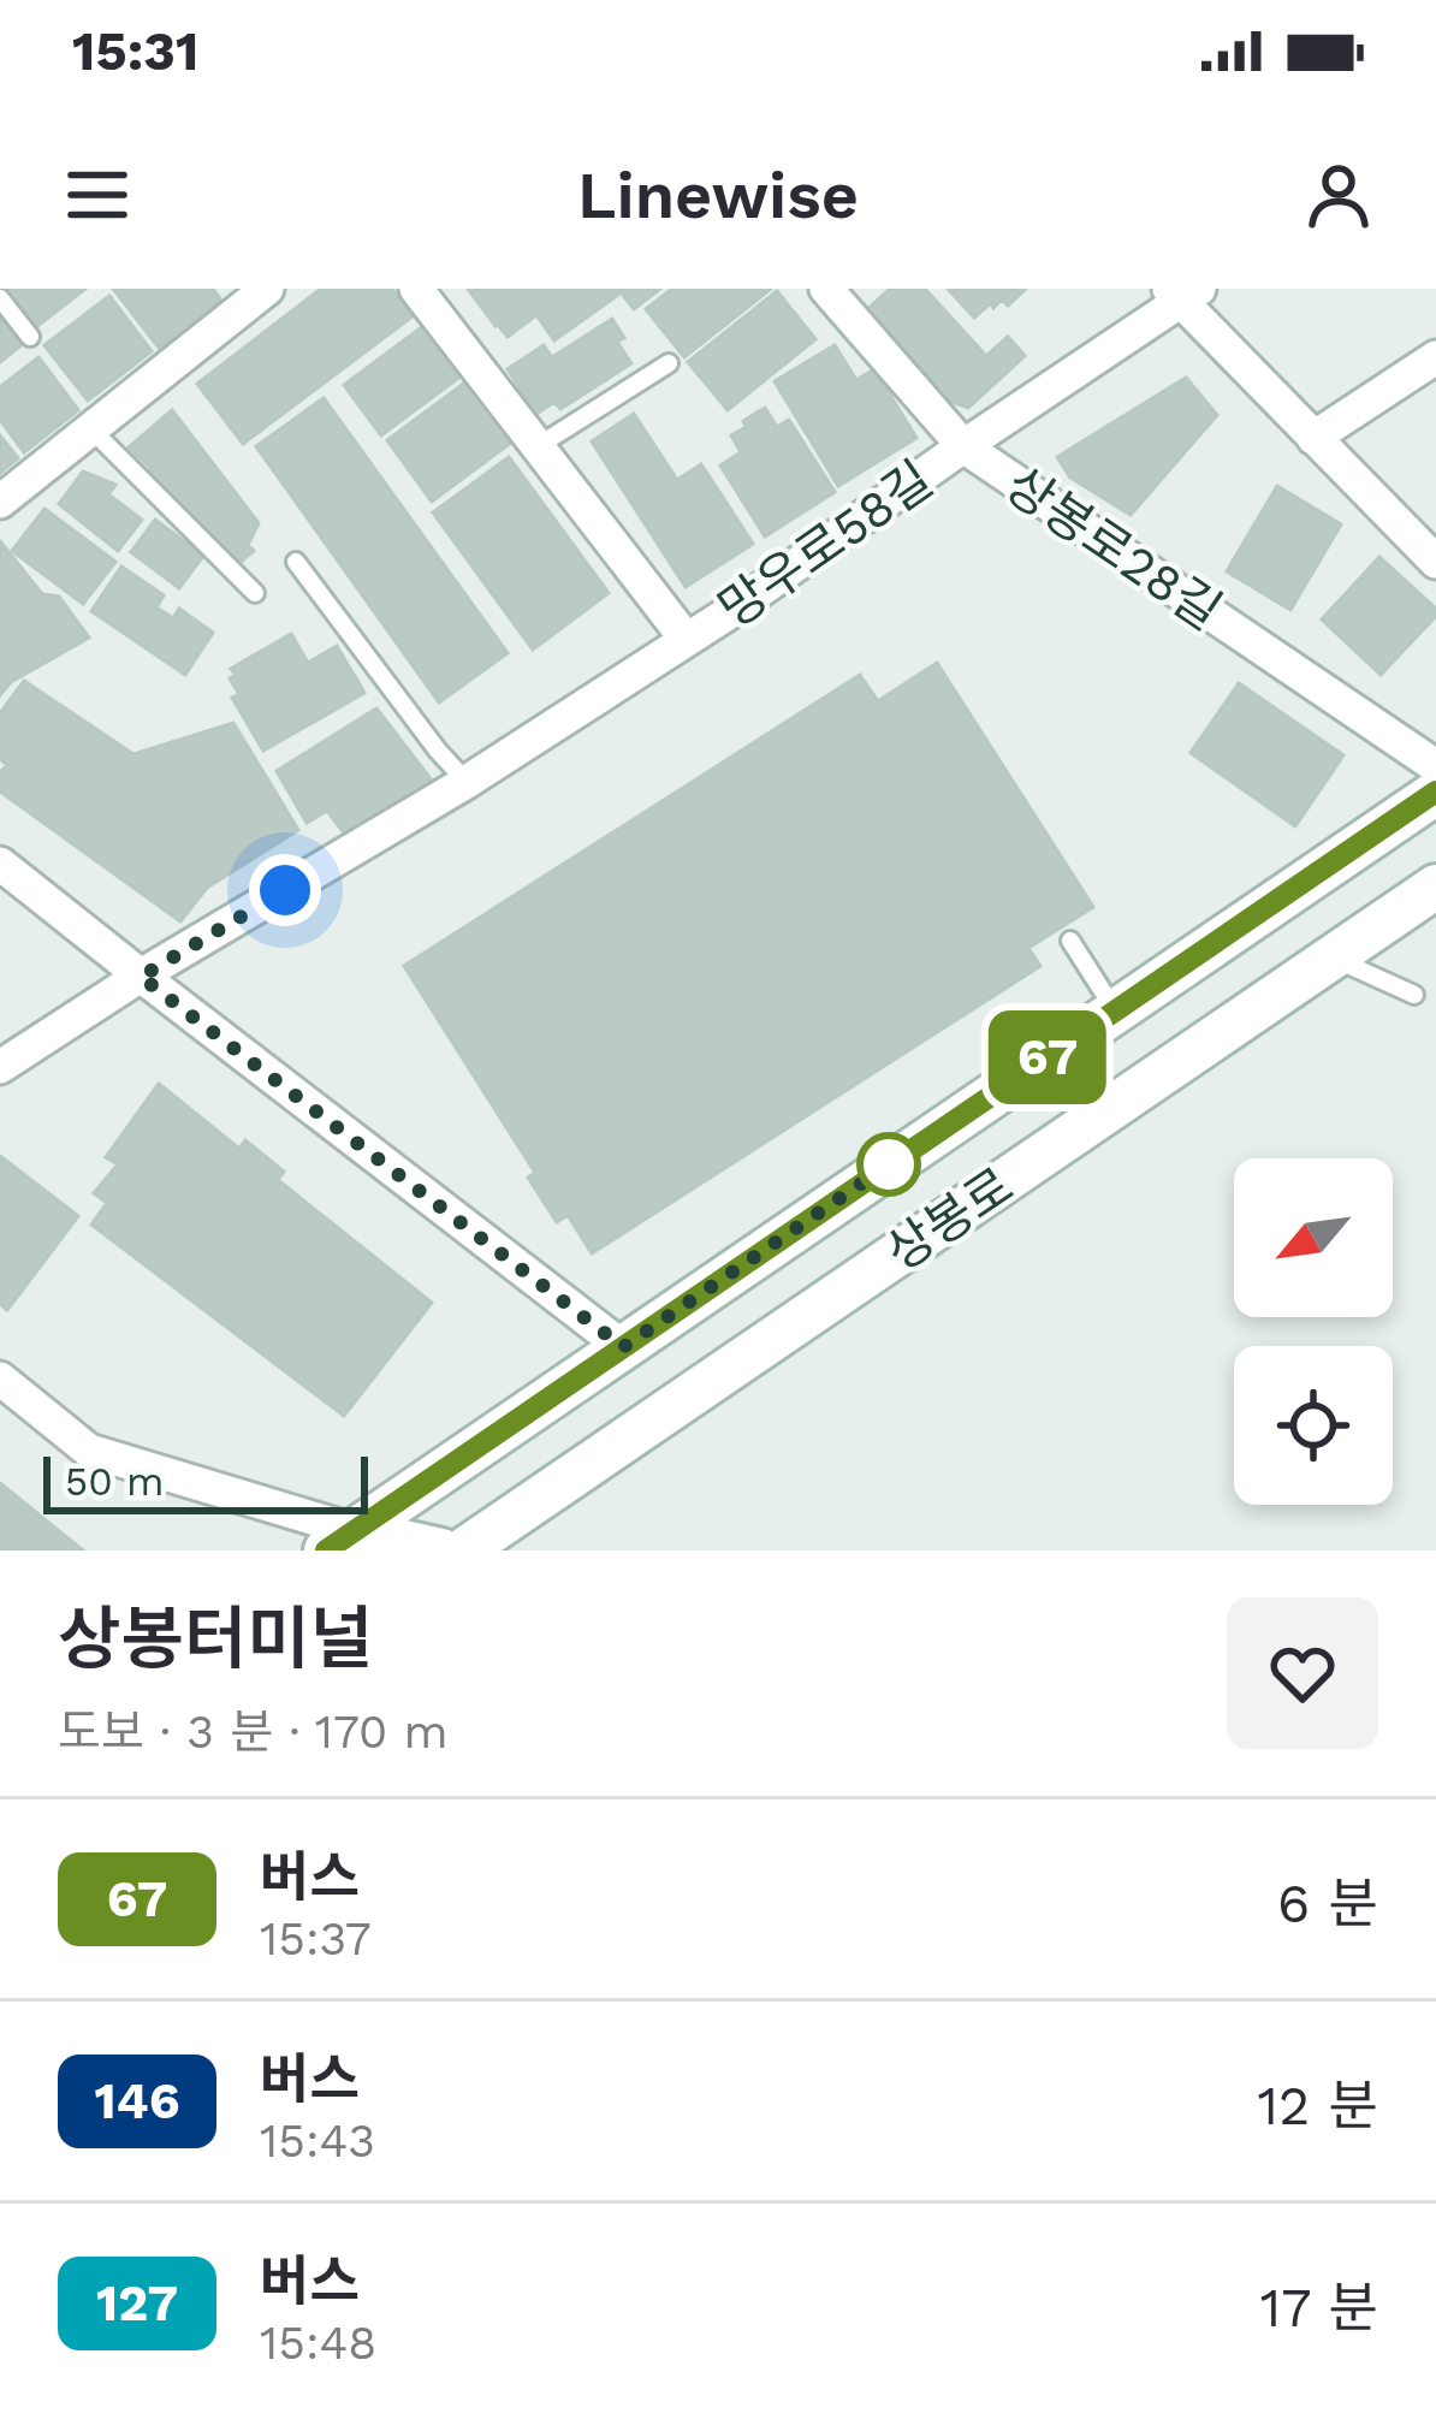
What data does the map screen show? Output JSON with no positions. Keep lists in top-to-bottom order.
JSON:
{
  "streets": {
    "main road": ["상봉로"],
    "street": ["망우로58길", "상봉로28길"]
  },
  "crossings": [
    ["망우로58길", "상봉로28길"]
  ],
  "lines": ["bus line 67"],
  "scale_bar": "50 m",
  "north": "bottom left",
  "page": {
    "status": "15:31",
    "header": "Linewise",
    "on_map": "67",
    "scale": "50 m",
    "heading": ["상봉터미널", "도보 · 3 분 · 170 m"],
    "list": [
      {
        "mark": "67",
        "name": "버스",
        "note": "15:37",
        "value": "6 분"
      },
      {
        "mark": "146",
        "name": "버스",
        "note": "15:43",
        "value": "12 분"
      },
      {
        "mark": "127",
        "name": "버스",
        "note": "15:48",
        "value": "17 분"
      }
    ]
  }
}
